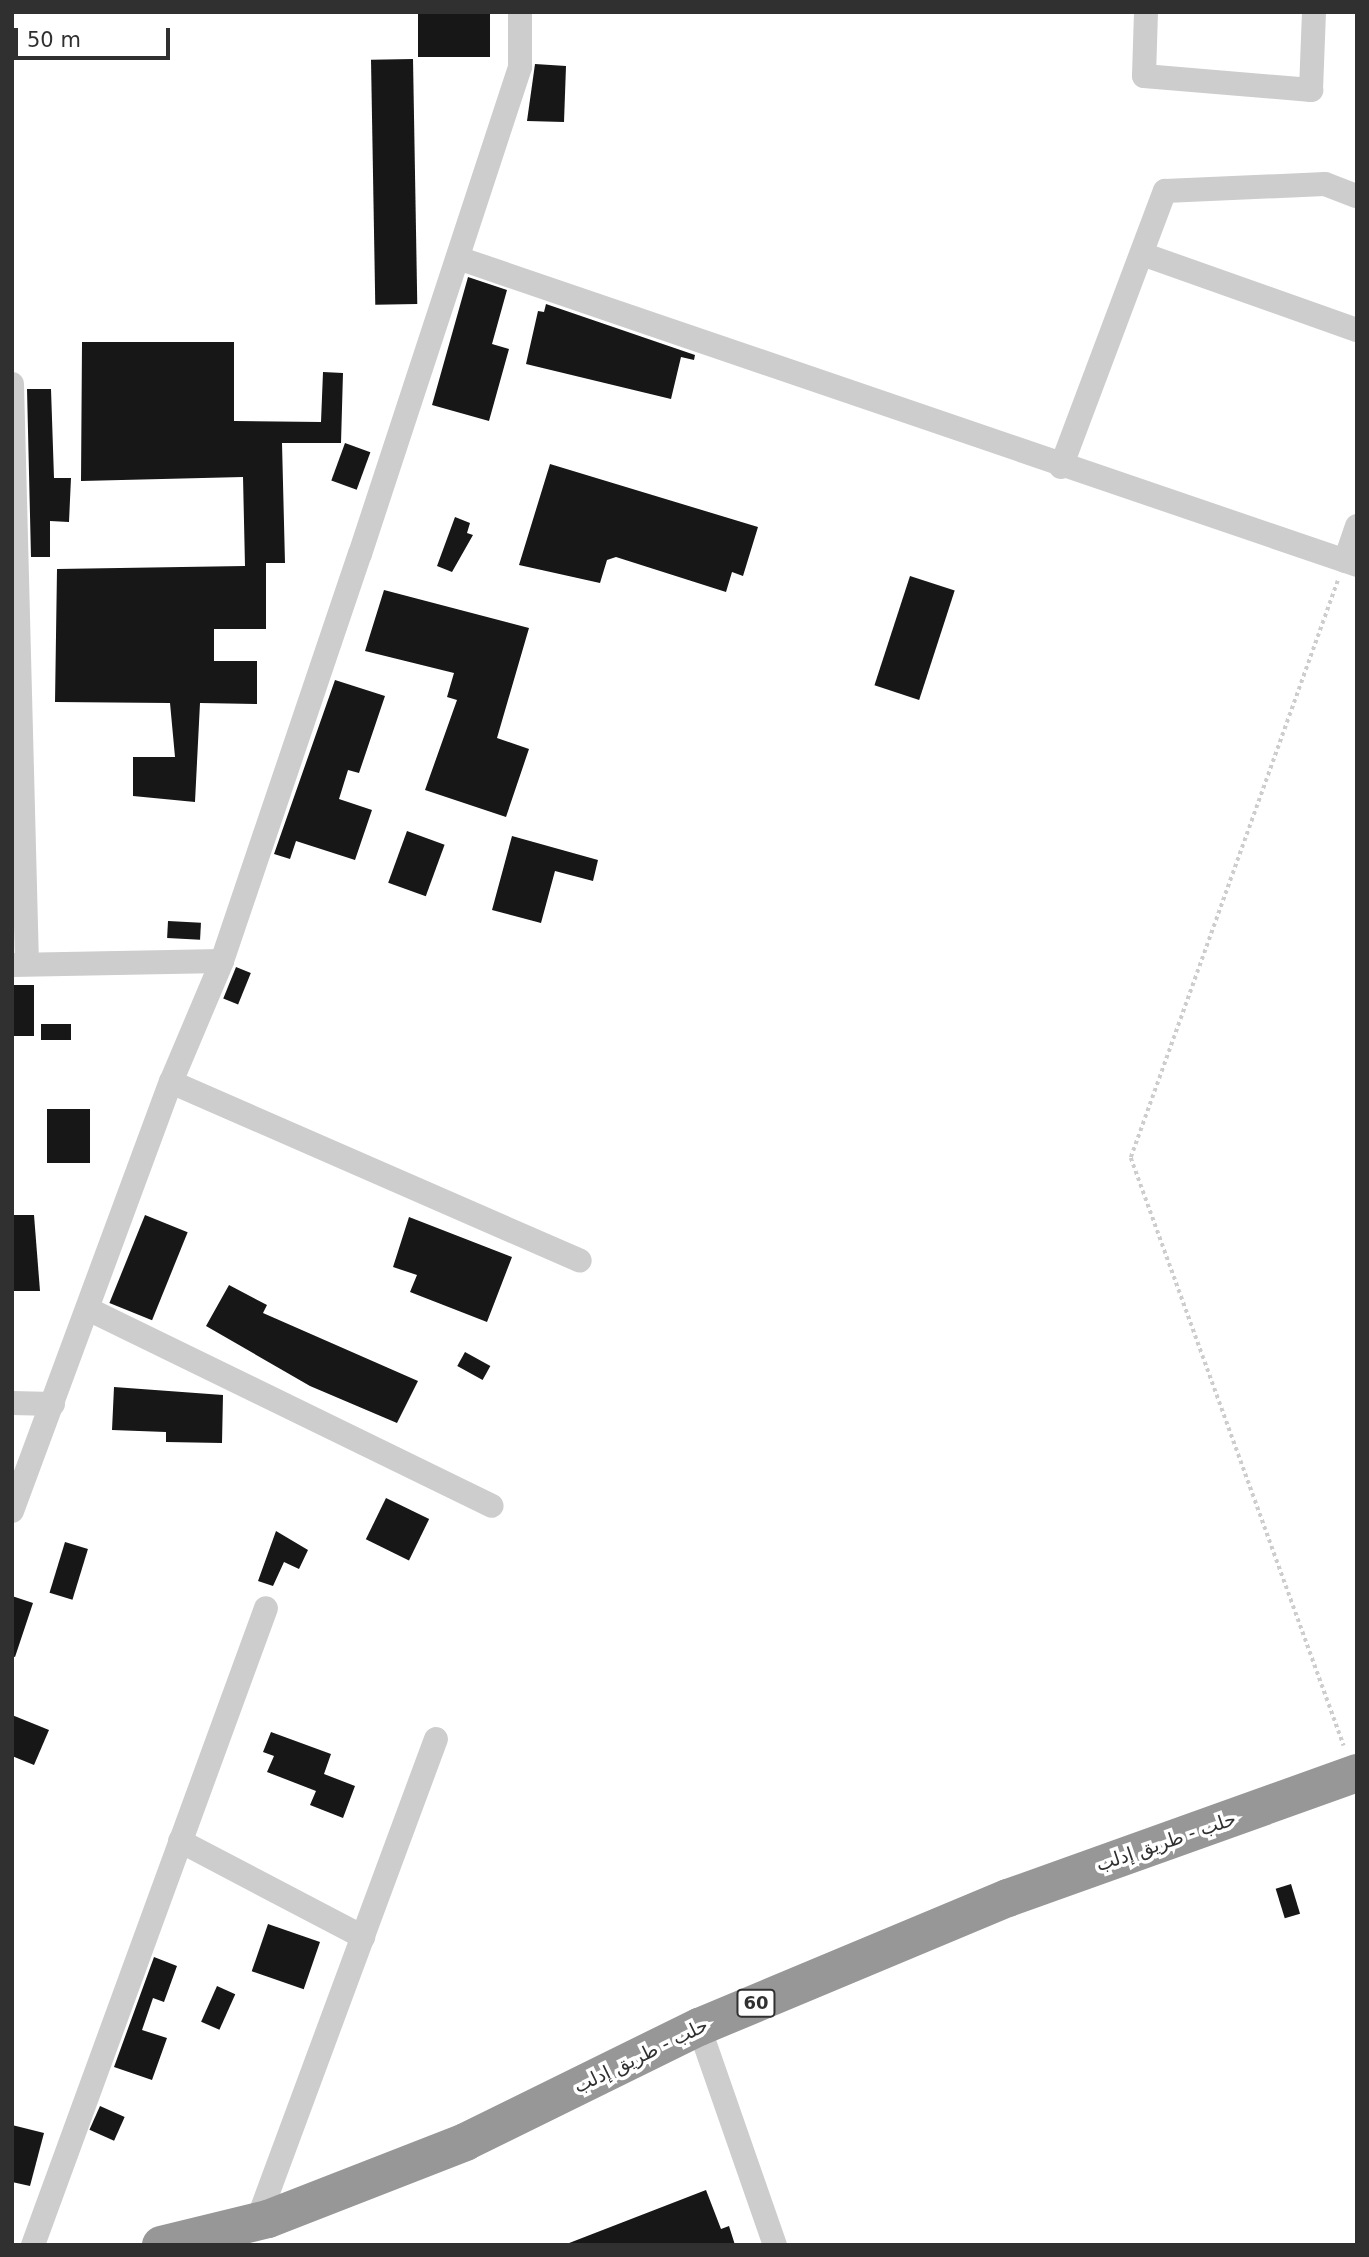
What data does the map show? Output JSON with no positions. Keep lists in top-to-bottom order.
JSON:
{
  "streets": {
    "highway": ["حلب - طريق إدلب", "60"]
  },
  "scale_bar": "50 m"
}
